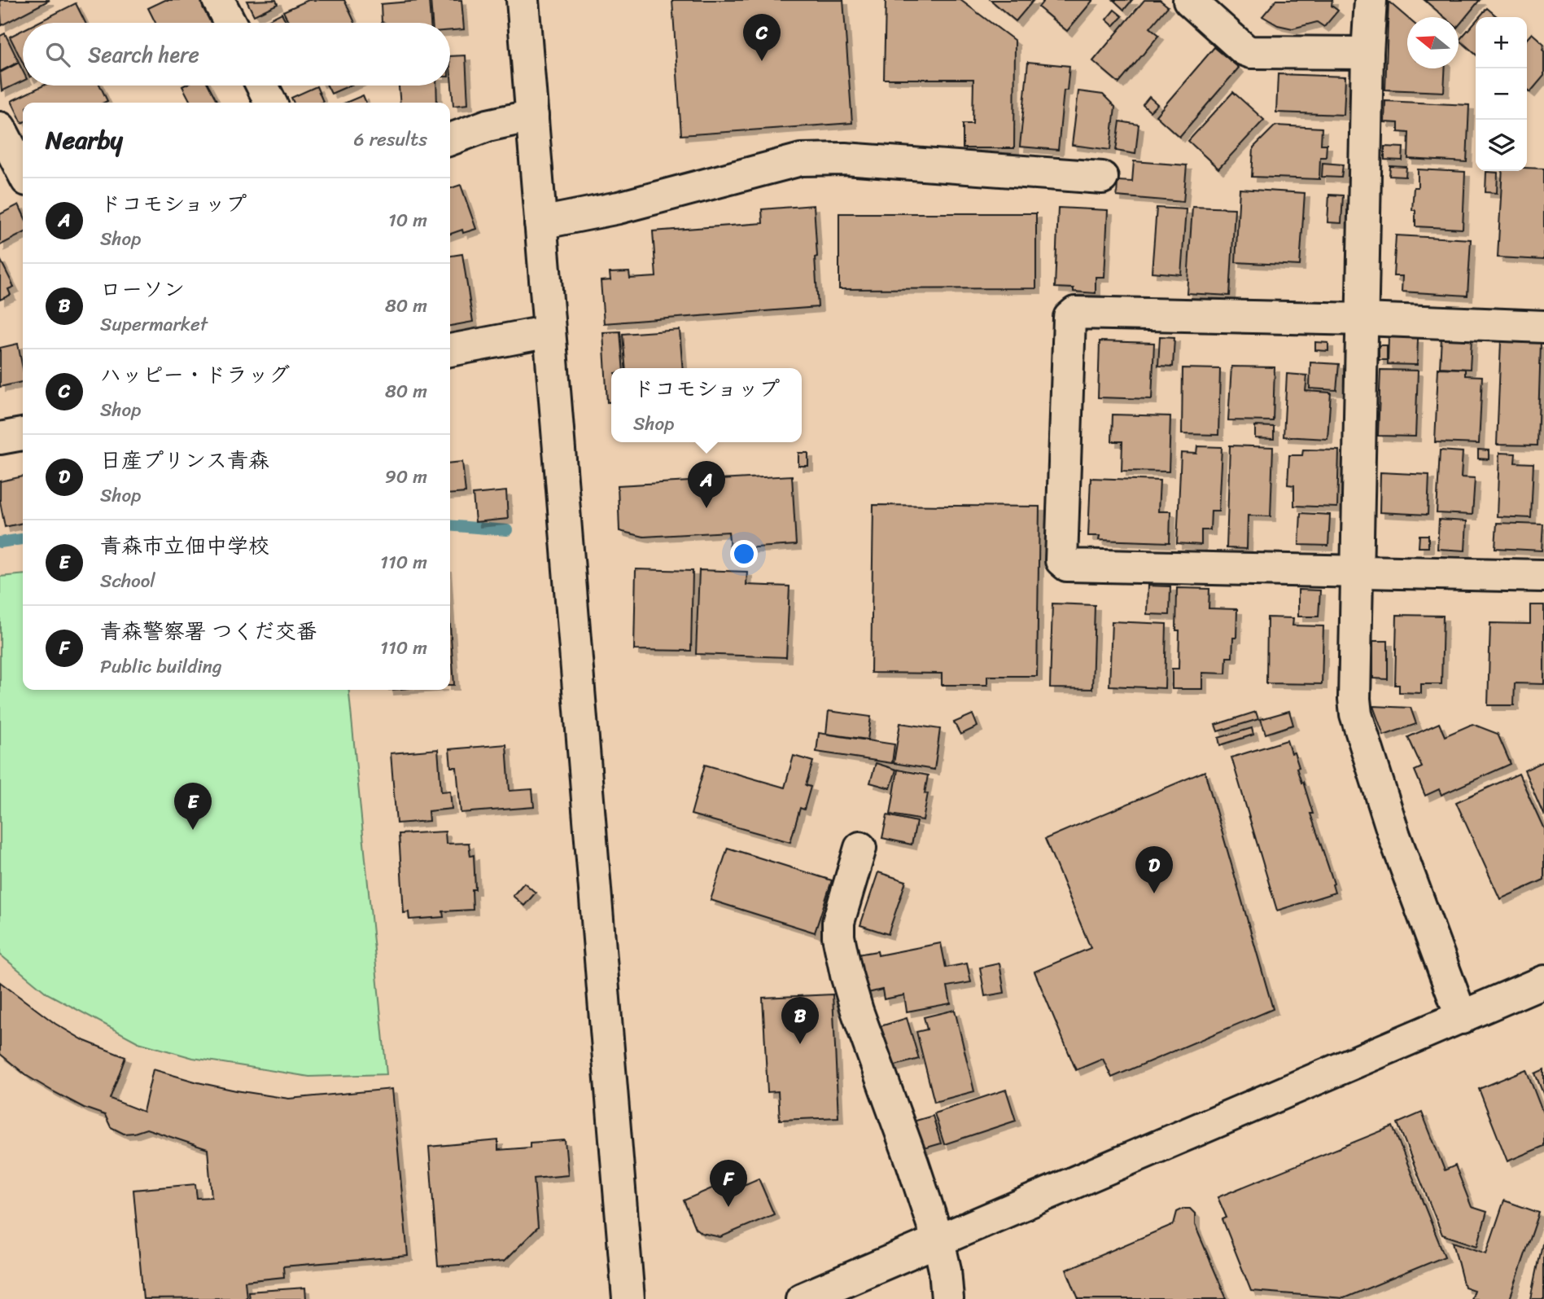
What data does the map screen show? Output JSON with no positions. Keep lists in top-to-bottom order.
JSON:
{
  "north": "left",
  "page": {
    "pins": [
      "C",
      "A",
      "E",
      "D",
      "B",
      "F"
    ],
    "map_buttons": ["+", "−"],
    "search": "Search here",
    "heading": ["Nearby", "6 results"],
    "list": [
      {
        "mark": "A",
        "name": "ドコモショップ",
        "note": "Shop",
        "value": "10 m"
      },
      {
        "mark": "B",
        "name": "ローソン",
        "note": "Supermarket",
        "value": "80 m"
      },
      {
        "mark": "C",
        "name": "ハッピー・ドラッグ",
        "note": "Shop",
        "value": "80 m"
      },
      {
        "mark": "D",
        "name": "日産プリンス青森",
        "note": "Shop",
        "value": "90 m"
      },
      {
        "mark": "E",
        "name": "青森市立佃中学校",
        "note": "School",
        "value": "110 m"
      },
      {
        "mark": "F",
        "name": "青森警察署 つくだ交番",
        "note": "Public building",
        "value": "110 m"
      }
    ],
    "popup": ["ドコモショップ", "Shop"]
  }
}
